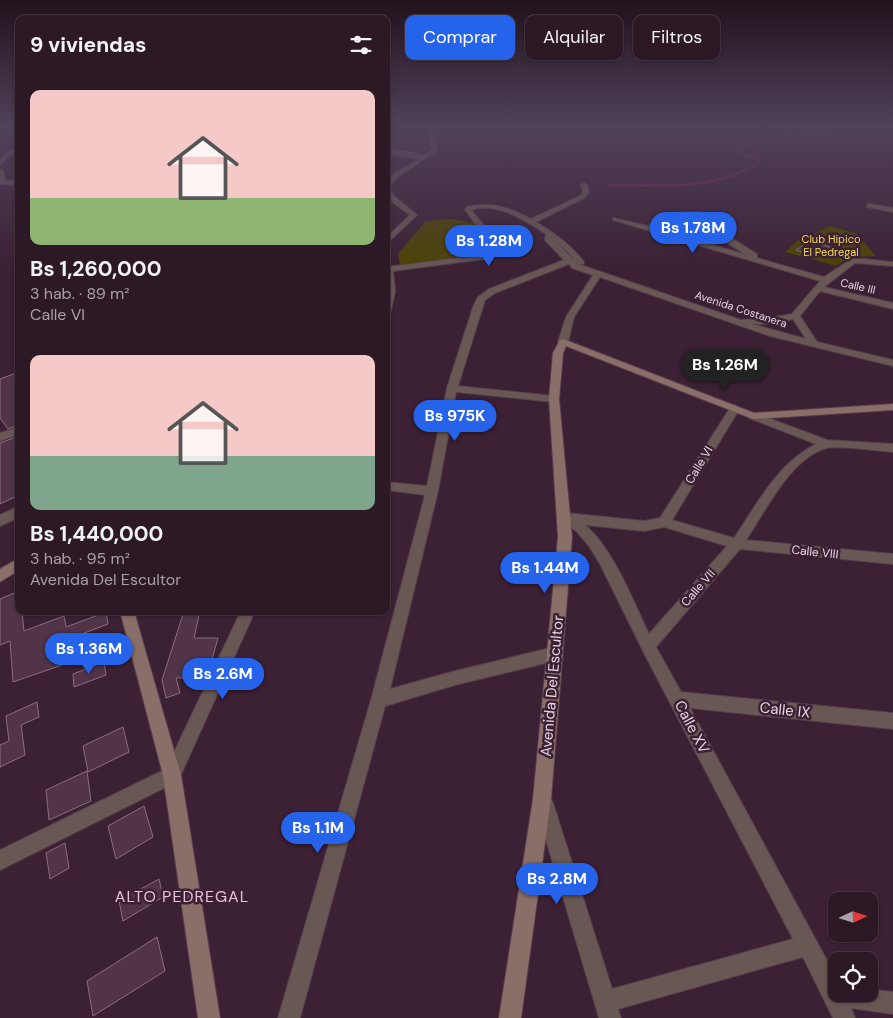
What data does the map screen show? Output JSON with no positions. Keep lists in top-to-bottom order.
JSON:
{
  "streets": {
    "street": [
      "Calle III",
      "Avenida Costanera",
      "Calle VI",
      "Calle VIII",
      "Calle VII",
      "Avenida Del Escultor",
      "Calle IX",
      "Calle XV"
    ]
  },
  "crossings": [
    ["Avenida Costanera", "Avenida Del Escultor"],
    ["Calle VI", "Calle VIII"],
    ["Calle VIII", "Calle VII"],
    ["Calle VII", "Calle XV"],
    ["Avenida Del Escultor", "Calle XV"],
    ["Calle IX", "Calle XV"]
  ],
  "districts": ["ALTO PEDREGAL"],
  "parks": ["Club Hipico El Pedregal"],
  "north": "right",
  "page": {
    "chip": ["Comprar", "Alquilar", "Filtros"],
    "heading": "9 viviendas",
    "list": [
      {
        "name": "Bs 1,260,000",
        "note": "3 hab. · 89 m² · Calle VI"
      },
      {
        "name": "Bs 1,440,000",
        "note": "3 hab. · 95 m² · Avenida Del Escultor"
      }
    ],
    "price": [
      "Bs 1.78M",
      "Bs 1.28M",
      "Bs 1.26M",
      "Bs 975K",
      "Bs 1.44M",
      "Bs 1.36M",
      "Bs 2.6M",
      "Bs 1.1M",
      "Bs 2.8M"
    ]
  }
}
